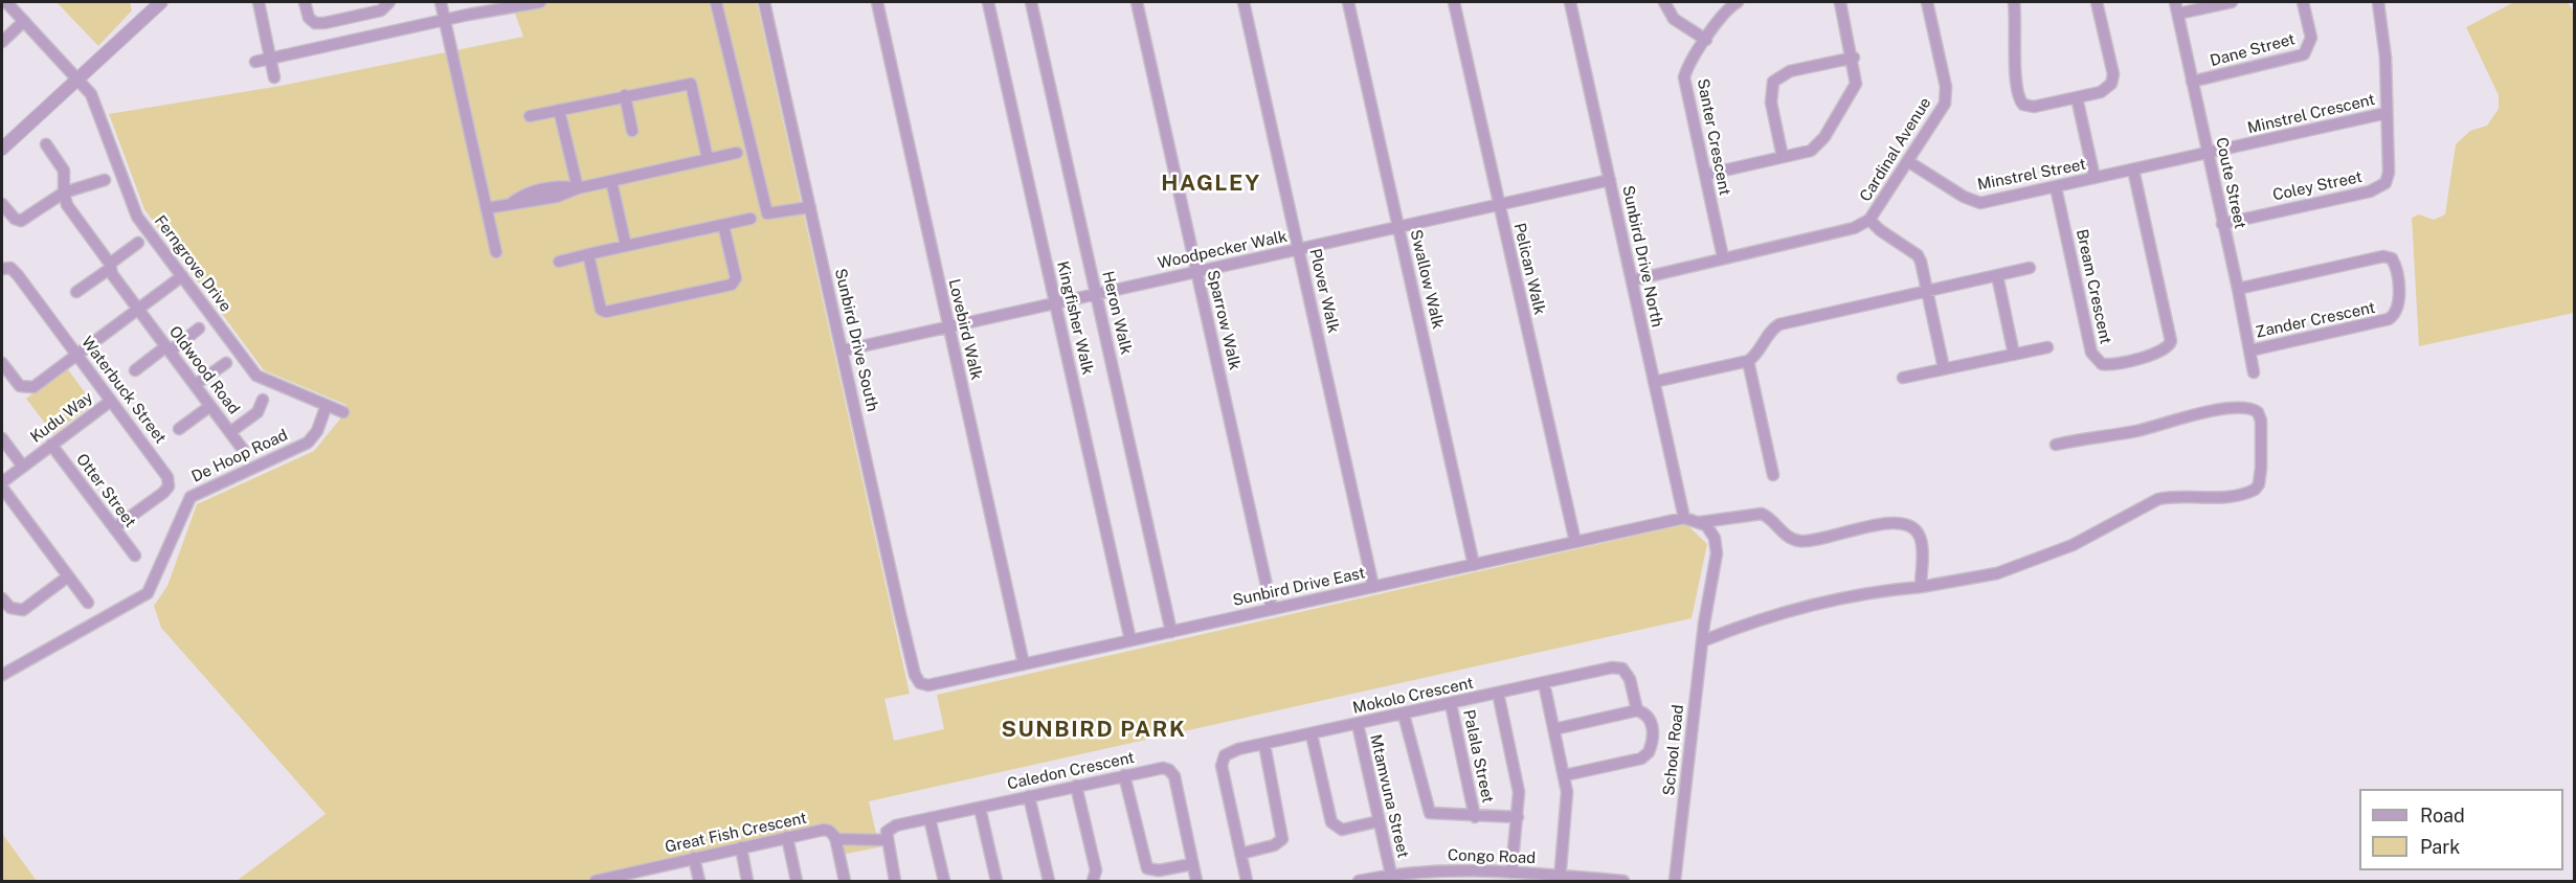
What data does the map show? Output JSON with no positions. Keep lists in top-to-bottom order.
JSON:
{
  "streets": {
    "street": [
      "Dane Street",
      "Minstrel Crescent",
      "Santer Crescent",
      "Cardinal Avenue",
      "Minstrel Street",
      "Coute Street",
      "Coley Street",
      "Woodpecker Walk",
      "Sunbird Drive North",
      "Ferngrove Drive",
      "Pelican Walk",
      "Swallow Walk",
      "Bream Crescent",
      "Plover Walk",
      "Heron Walk",
      "Kingfisher Walk",
      "Sparrow Walk",
      "Zander Crescent",
      "Lovebird Walk",
      "Sunbird Drive South",
      "Oldwood Road",
      "Waterbuck Street",
      "Kudu Way",
      "De Hoop Road",
      "Otter Street",
      "Sunbird Drive East",
      "Mokolo Crescent",
      "School Road",
      "Palala Street",
      "Caledon Crescent",
      "Mtamvuna Street",
      "Great Fish Crescent",
      "Congo Road"
    ]
  },
  "crossings": [
    ["Dane Street", "Coute Street"],
    ["Minstrel Crescent", "Minstrel Street"],
    ["Minstrel Crescent", "Coute Street"],
    ["Minstrel Crescent", "Coley Street"],
    ["Minstrel Crescent", "Bream Crescent"],
    ["Santer Crescent", "Cardinal Avenue"],
    ["Cardinal Avenue", "Minstrel Street"],
    ["Cardinal Avenue", "Sunbird Drive North"],
    ["Minstrel Street", "Bream Crescent"],
    ["Coute Street", "Coley Street"],
    ["Coute Street", "Zander Crescent"],
    ["Woodpecker Walk", "Sunbird Drive North"],
    ["Woodpecker Walk", "Pelican Walk"],
    ["Woodpecker Walk", "Swallow Walk"],
    ["Woodpecker Walk", "Plover Walk"],
    ["Woodpecker Walk", "Heron Walk"],
    ["Woodpecker Walk", "Kingfisher Walk"],
    ["Woodpecker Walk", "Sparrow Walk"],
    ["Woodpecker Walk", "Lovebird Walk"],
    ["Woodpecker Walk", "Sunbird Drive South"],
    ["Sunbird Drive North", "Sunbird Drive East"],
    ["Ferngrove Drive", "De Hoop Road"],
    ["Pelican Walk", "Sunbird Drive East"],
    ["Swallow Walk", "Sunbird Drive East"],
    ["Plover Walk", "Sunbird Drive East"],
    ["Heron Walk", "Sunbird Drive East"],
    ["Kingfisher Walk", "Sunbird Drive East"],
    ["Sparrow Walk", "Sunbird Drive East"],
    ["Lovebird Walk", "Sunbird Drive East"],
    ["Sunbird Drive South", "Sunbird Drive East"],
    ["Waterbuck Street", "Kudu Way"],
    ["Waterbuck Street", "Otter Street"],
    ["Kudu Way", "Otter Street"],
    ["Mokolo Crescent", "Palala Street"],
    ["Mokolo Crescent", "Mtamvuna Street"],
    ["Mtamvuna Street", "Congo Road"]
  ],
  "districts": ["HAGLEY", "SUNBIRD PARK"],
  "legend": ["Road", "Park"]
}
